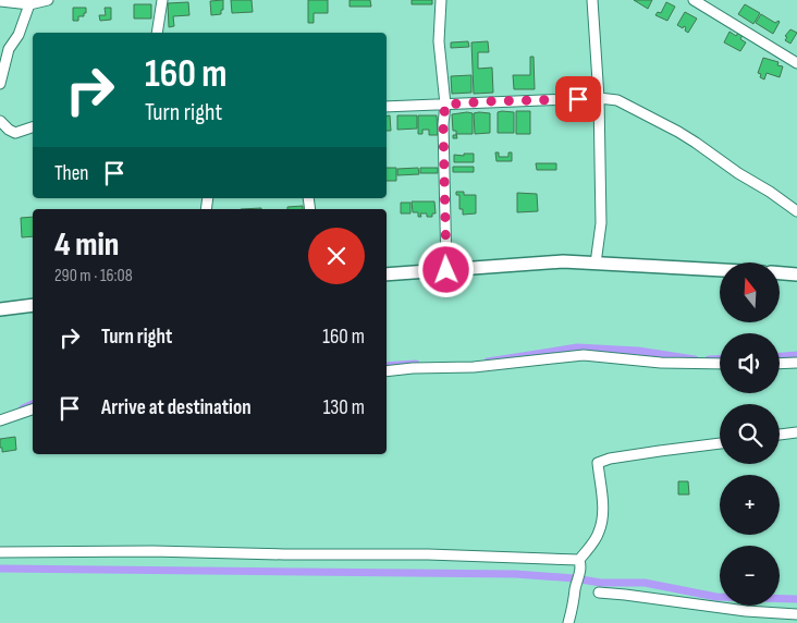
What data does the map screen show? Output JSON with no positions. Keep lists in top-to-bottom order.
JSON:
{
  "north": "top",
  "page": {
    "turn": ["160 m", "Turn right"],
    "then": "Then",
    "heading": ["4 min", "290 m · 16:08"],
    "map_buttons": ["+", "−"],
    "list": [
      {
        "name": "Turn right",
        "value": "160 m"
      },
      {
        "name": "Arrive at destination",
        "value": "130 m"
      }
    ]
  }
}
